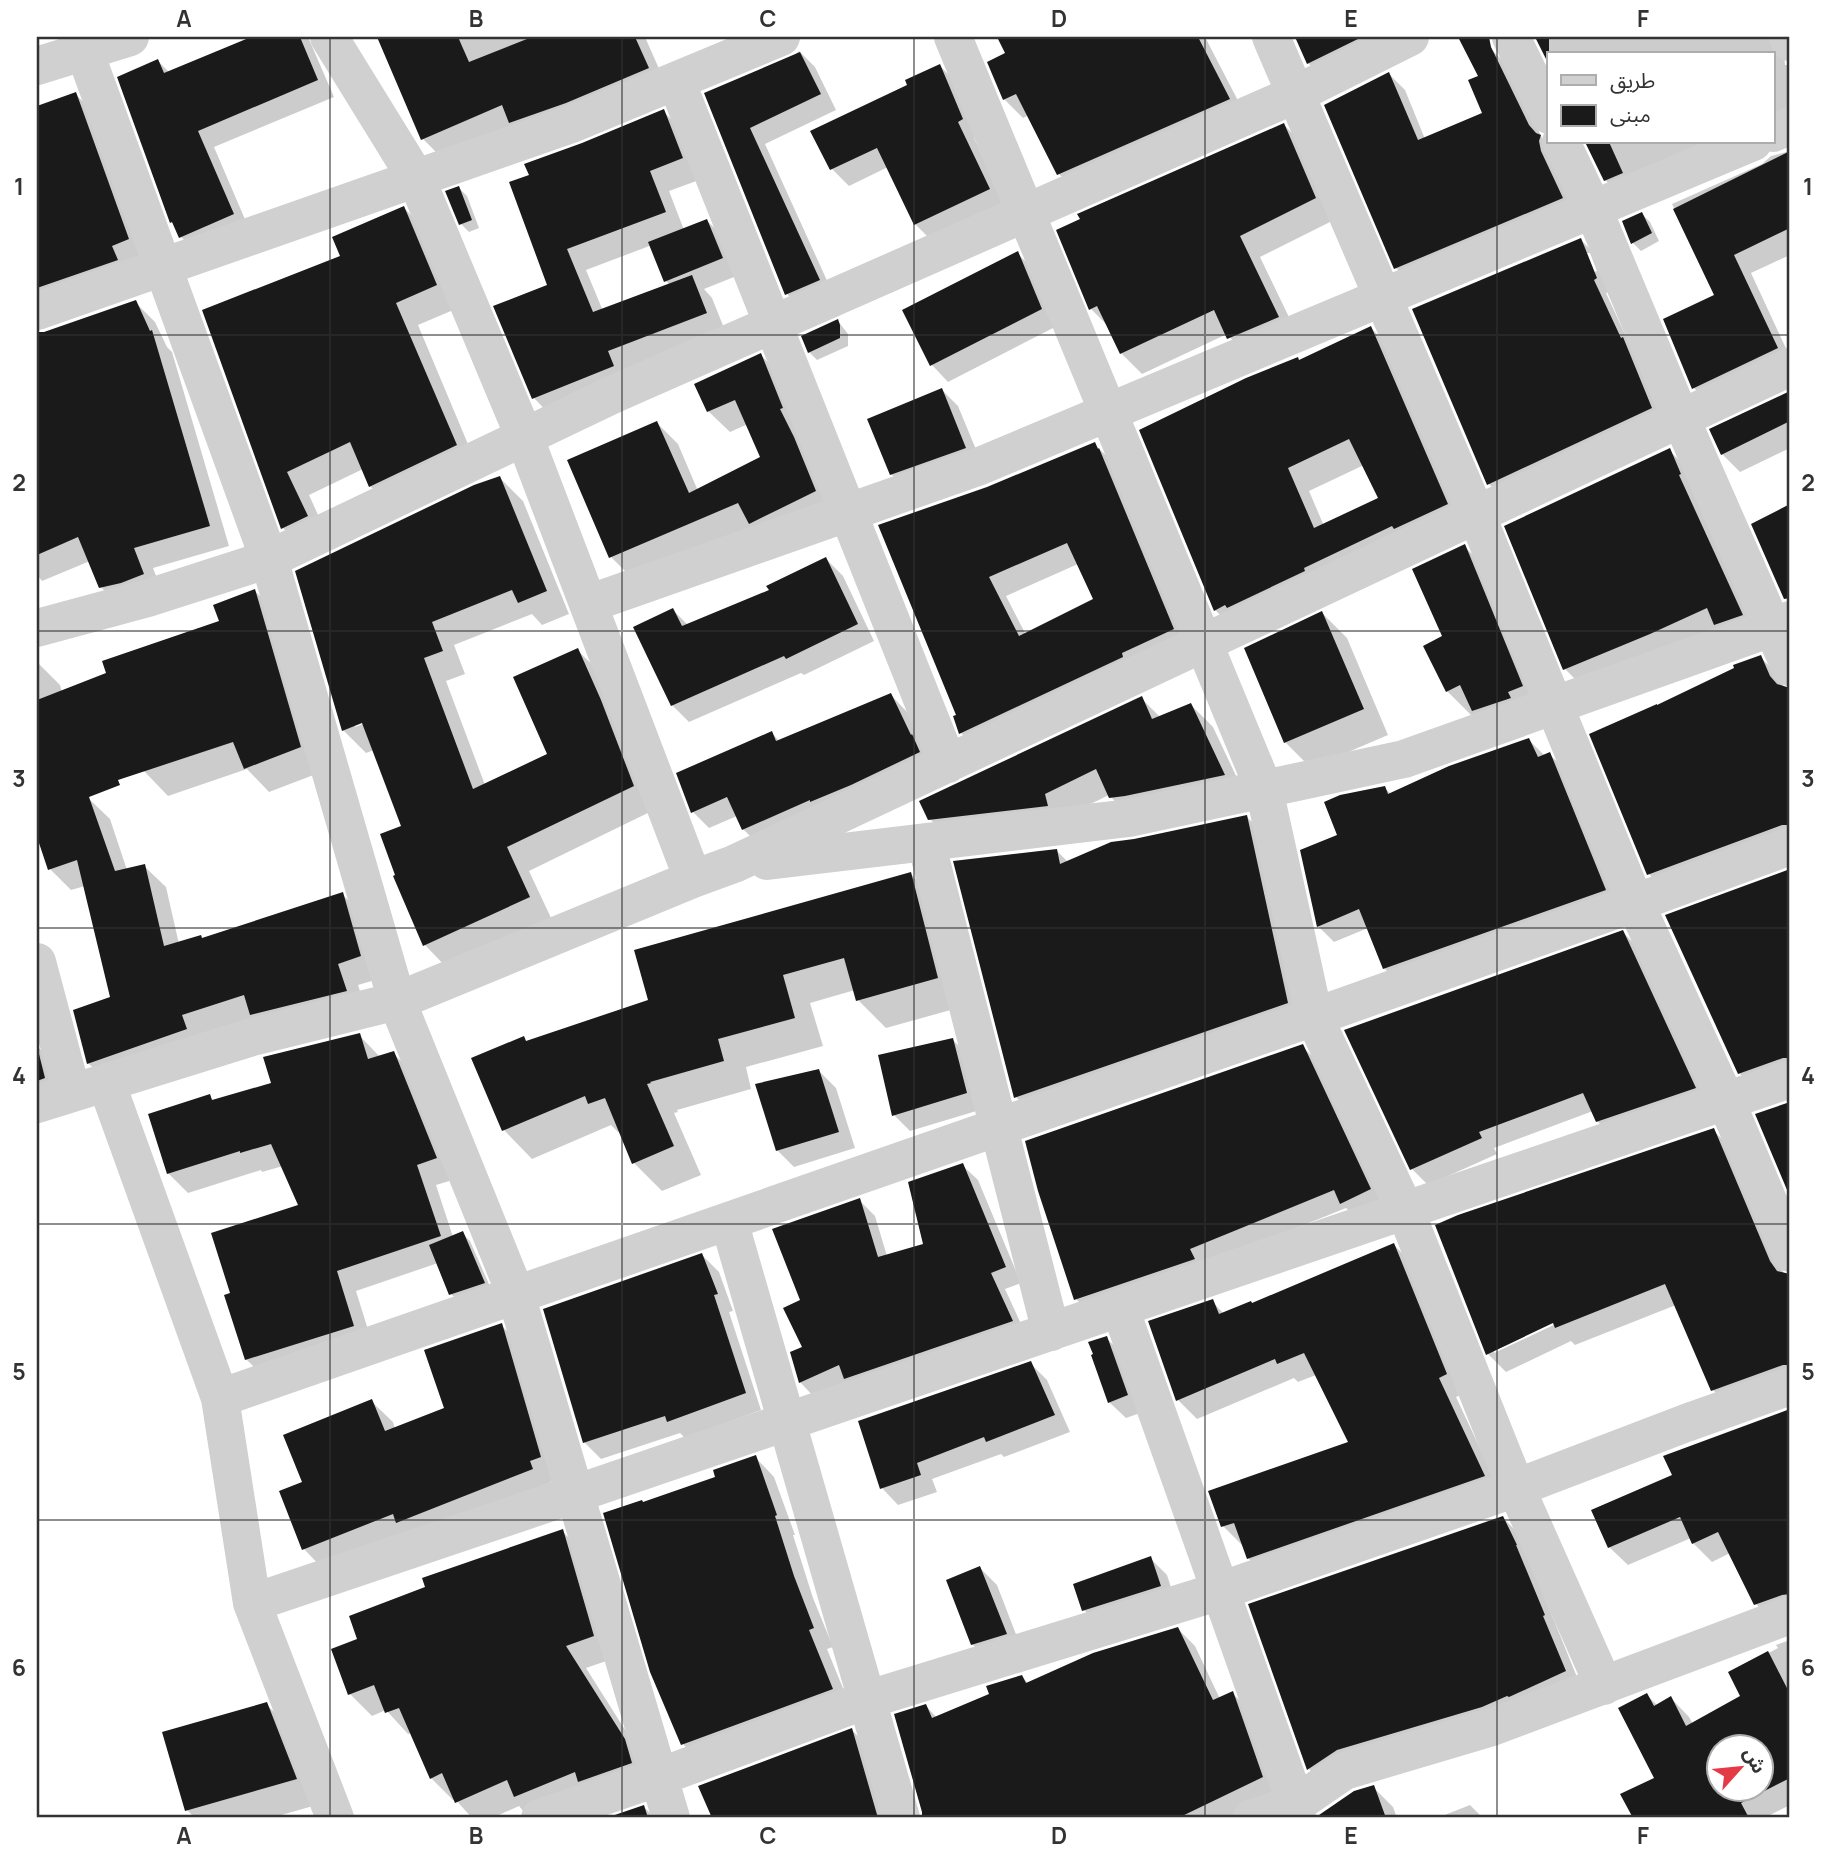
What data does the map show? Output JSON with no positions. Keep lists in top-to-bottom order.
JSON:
{
  "legend": ["طريق", "مبنى"],
  "north": "top right",
  "grid": {
    "columns": [
      "A",
      "B",
      "C",
      "D",
      "E",
      "F"
    ],
    "rows": [
      "1",
      "2",
      "3",
      "4",
      "5",
      "6"
    ]
  }
}
